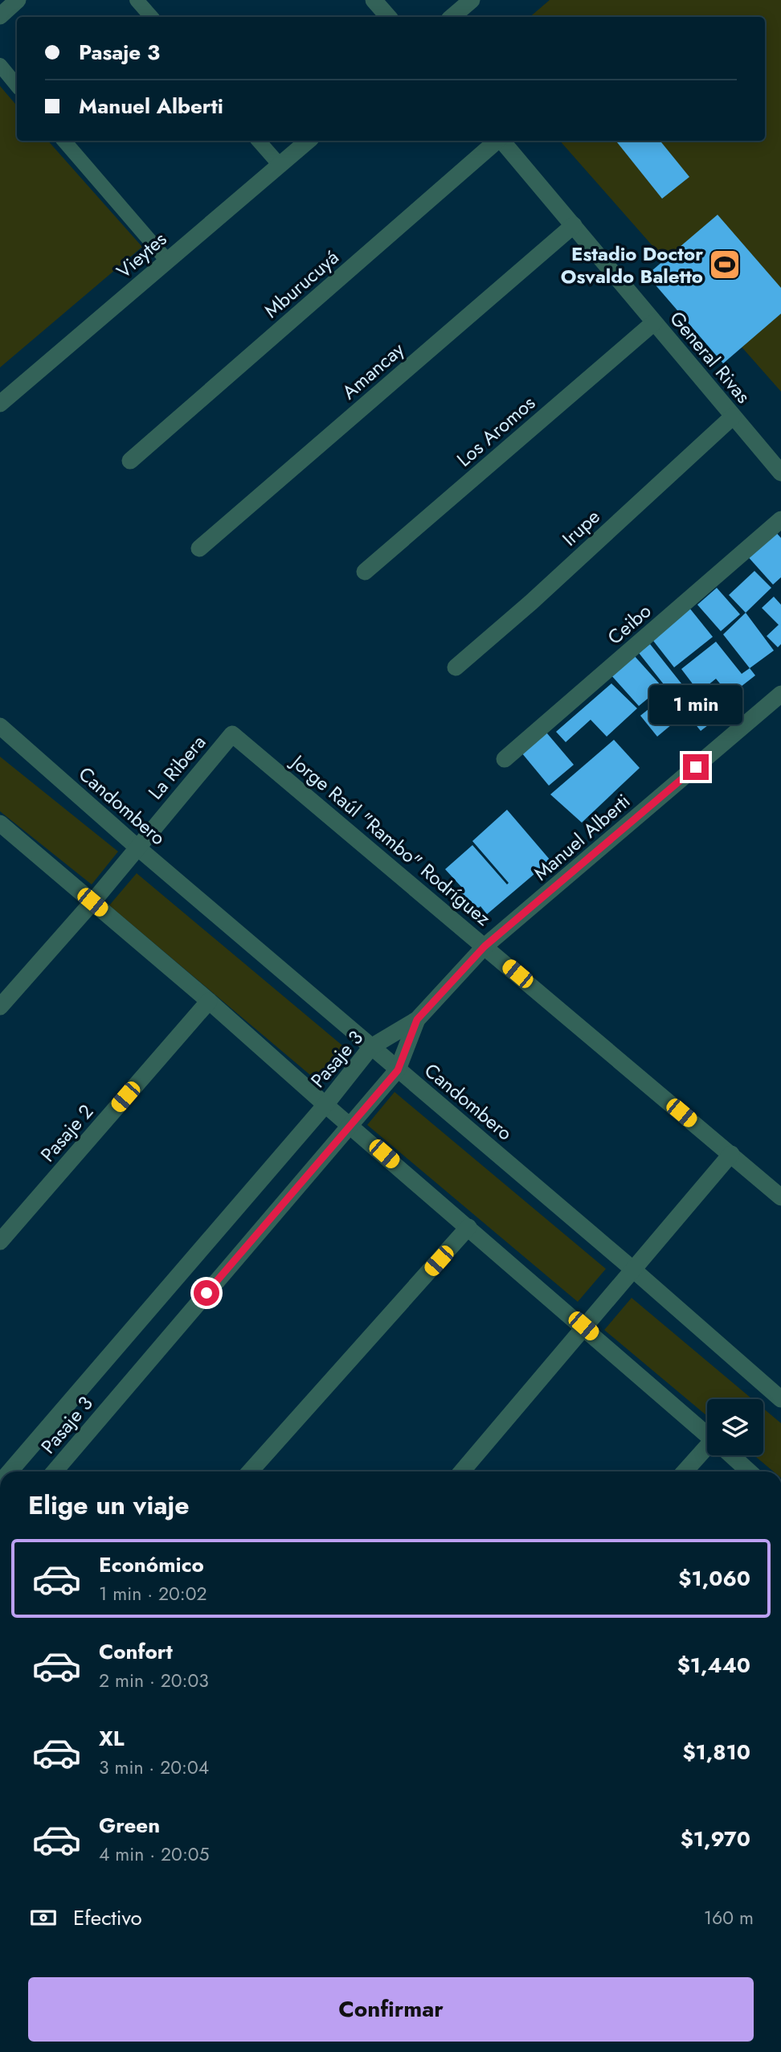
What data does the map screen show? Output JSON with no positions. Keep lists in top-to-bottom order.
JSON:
{
  "streets": {
    "street": [
      "Vieytes",
      "Mburucuyá",
      "General Rivas",
      "Amancay",
      "Los Aromos",
      "Irupe",
      "Ceibo",
      "La Ribera",
      "Candombero",
      "Manuel Alberti",
      "Jorge Raúl \"Rambo\" Rodríguez",
      "Pasaje 3",
      "Pasaje 2"
    ]
  },
  "crossings": [
    ["General Rivas", "Amancay"],
    ["General Rivas", "Los Aromos"],
    ["General Rivas", "Irupe"],
    ["La Ribera", "Candombero"],
    ["La Ribera", "Jorge Raúl \"Rambo\" Rodríguez"],
    ["Candombero", "Pasaje 3"],
    ["Manuel Alberti", "Jorge Raúl \"Rambo\" Rodríguez"],
    ["Manuel Alberti", "Pasaje 3"]
  ],
  "places": {
    "sports": ["Estadio Doctor Osvaldo Baletto"]
  },
  "page": {
    "banner": ["Pasaje 3", "Manuel Alberti"],
    "bubble": "1 min",
    "heading": "Elige un viaje",
    "list": [
      {
        "name": "Económico",
        "note": "1 min · 20:02",
        "value": "$1,060"
      },
      {
        "name": "Confort",
        "note": "2 min · 20:03",
        "value": "$1,440"
      },
      {
        "name": "XL",
        "note": "3 min · 20:04",
        "value": "$1,810"
      },
      {
        "name": "Green",
        "note": "4 min · 20:05",
        "value": "$1,970"
      }
    ],
    "pay": ["Efectivo", "160 m"],
    "buttons": "Confirmar"
  }
}
